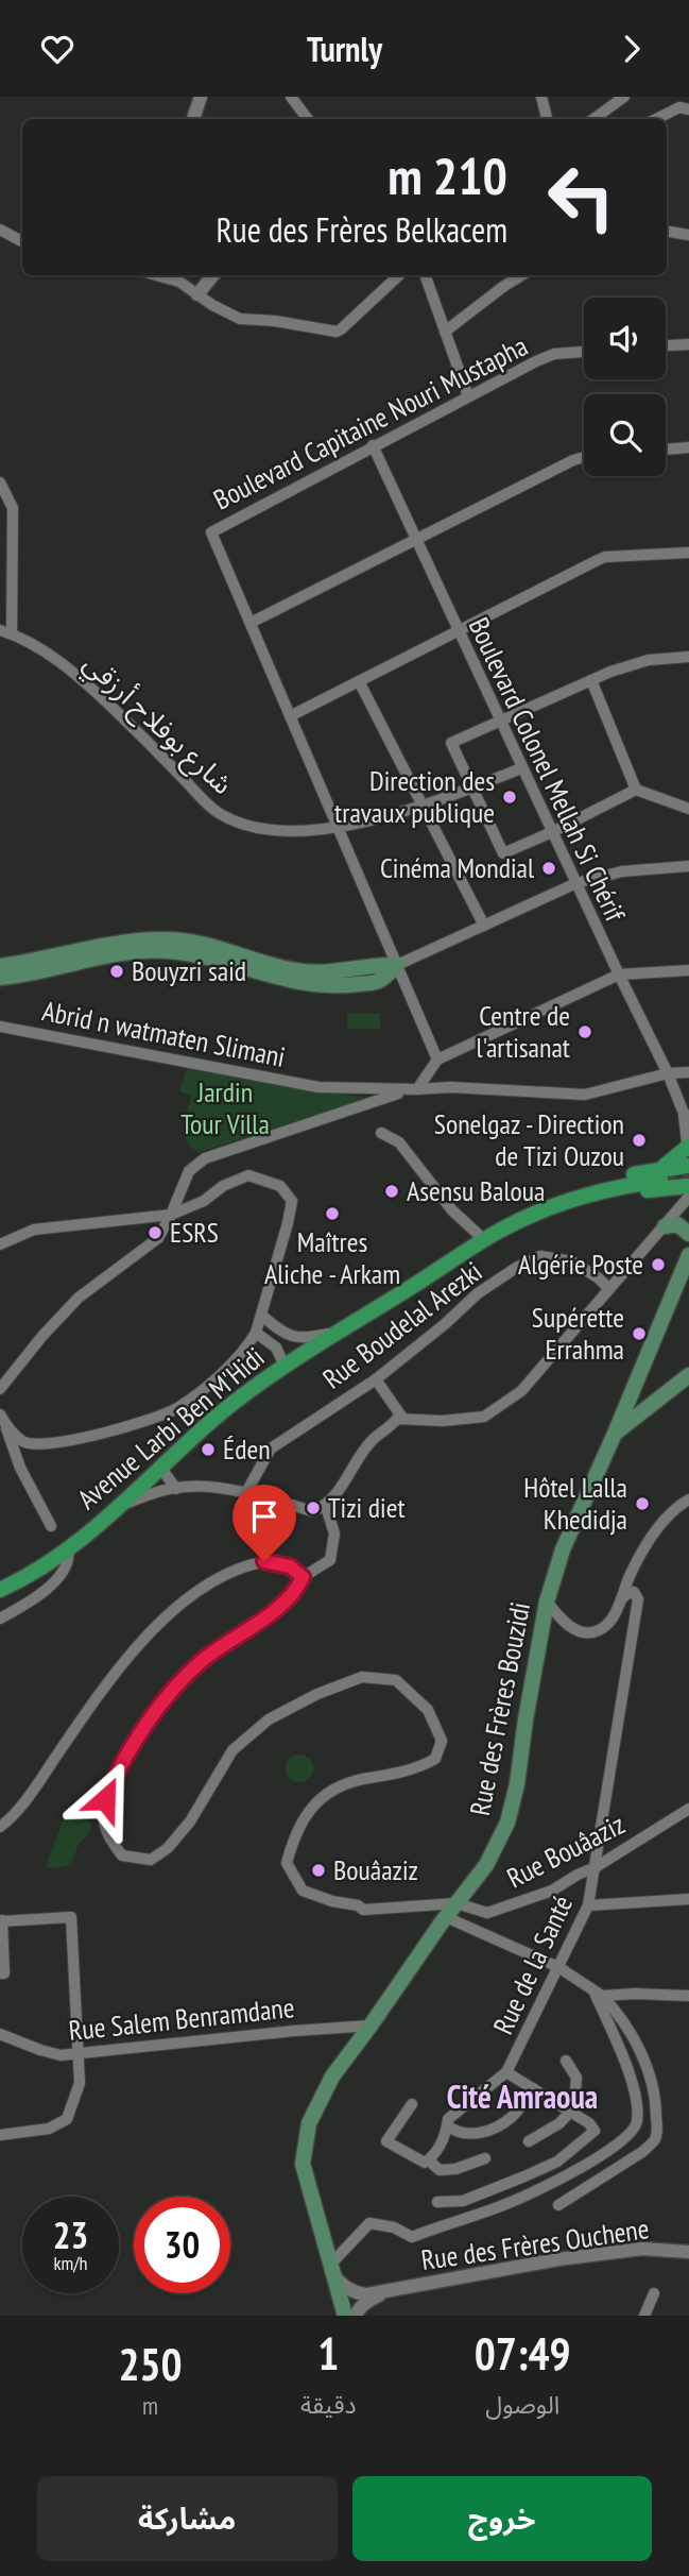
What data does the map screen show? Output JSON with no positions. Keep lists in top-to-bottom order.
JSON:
{
  "streets": {
    "main road": ["Avenue Larbi Ben M'Hidi", "Rue des Frères Bouzidi"],
    "street": [
      "Boulevard Capitaine Nouri Mustapha",
      "شارع بوفلاح أرزقي",
      "Boulevard Colonel Mellah Si Chérif",
      "Abrid n watmaten Slimani",
      "Rue Boudelal Arezki",
      "Rue Bouâaziz",
      "Rue de la Santé",
      "Rue Salem Benramdane",
      "Rue des Frères Ouchene"
    ]
  },
  "crossings": [
    ["Boulevard Capitaine Nouri Mustapha", "Boulevard Colonel Mellah Si Chérif"],
    ["شارع بوفلاح أرزقي", "Boulevard Colonel Mellah Si Chérif"],
    ["Boulevard Colonel Mellah Si Chérif", "Avenue Larbi Ben M'Hidi"],
    ["Rue des Frères Bouzidi", "Rue Bouâaziz"],
    ["Rue des Frères Bouzidi", "Rue Salem Benramdane"],
    ["Rue des Frères Bouzidi", "Rue des Frères Ouchene"],
    ["Rue Bouâaziz", "Rue de la Santé"]
  ],
  "districts": ["Cité Amraoua"],
  "parks": ["Jardin Tour Villa"],
  "places": [
    "Direction des travaux publique",
    "Cinéma Mondial",
    "Bouyzri said",
    "Centre de l'artisanat",
    "Sonelgaz - Direction de Tizi Ouzou",
    "Asensu Baloua",
    "Maîtres Aliche - Arkam",
    "ESRS",
    "Algérie Poste",
    "Supérette Errahma",
    "Éden",
    "Hôtel Lalla Khedidja",
    "Tizi diet",
    "Bouâaziz"
  ],
  "page": {
    "header": "Turnly",
    "turn": ["210 m", "Rue des Frères Belkacem"],
    "speed": "23 km/h",
    "limit": "30",
    "eta": [
      "07:49",
      "الوصول",
      "1",
      "دقيقة",
      "250",
      "m"
    ],
    "buttons": ["خروج", "مشاركة"]
  }
}
